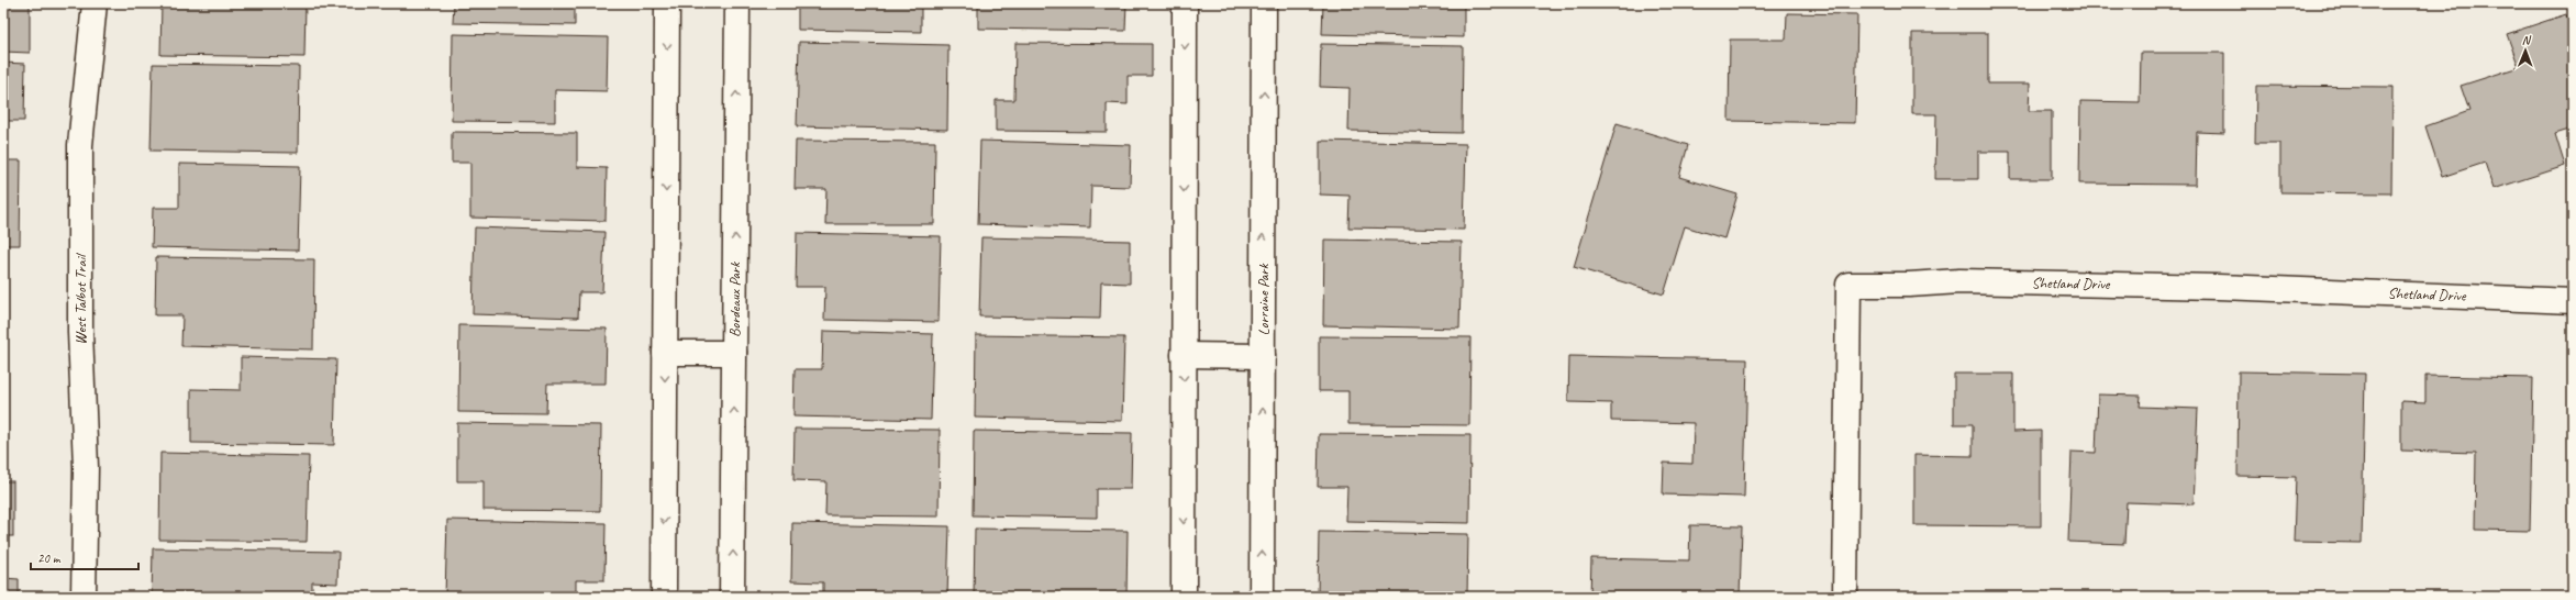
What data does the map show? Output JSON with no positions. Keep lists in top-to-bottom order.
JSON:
{
  "streets": {
    "street": [
      "Shetland Drive",
      "West Talbot Trail",
      "Bordeaux Park",
      "Lorraine Park"
    ]
  },
  "scale_bar": "20 m",
  "north": "top"
}
